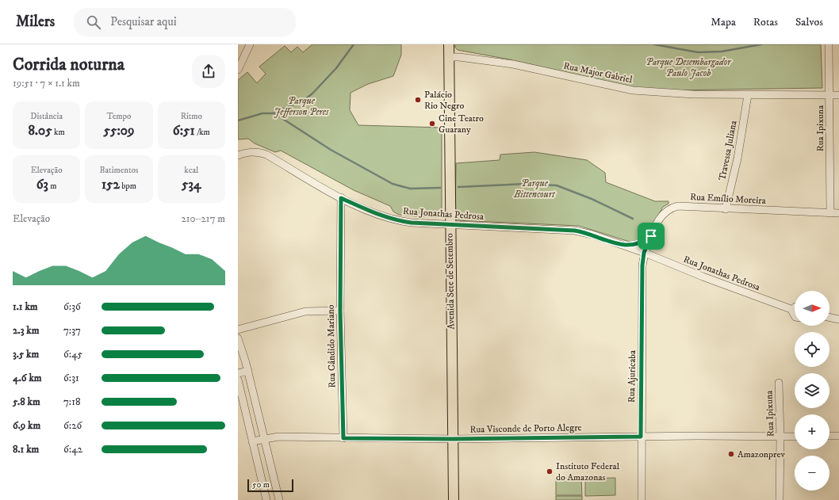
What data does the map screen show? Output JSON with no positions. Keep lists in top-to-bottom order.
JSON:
{
  "streets": {
    "main road": ["Avenida Sete de Setembro"],
    "street": [
      "Rua Major Gabriel",
      "Rua Ipixuna",
      "Travessa Juliana",
      "Rua Emílio Moreira",
      "Rua Jonathas Pedrosa",
      "Rua Cândido Mariano",
      "Rua Ajuricaba",
      "Rua Visconde de Porto Alegre"
    ]
  },
  "crossings": [
    ["Rua Major Gabriel", "Rua Ipixuna"],
    ["Rua Major Gabriel", "Travessa Juliana"],
    ["Rua Major Gabriel", "Avenida Sete de Setembro"],
    ["Rua Ipixuna", "Rua Emílio Moreira"],
    ["Rua Ipixuna", "Rua Visconde de Porto Alegre"],
    ["Travessa Juliana", "Rua Emílio Moreira"],
    ["Rua Emílio Moreira", "Rua Jonathas Pedrosa"],
    ["Rua Emílio Moreira", "Rua Ajuricaba"],
    ["Rua Jonathas Pedrosa", "Avenida Sete de Setembro"],
    ["Rua Jonathas Pedrosa", "Rua Cândido Mariano"],
    ["Rua Jonathas Pedrosa", "Rua Ajuricaba"],
    ["Avenida Sete de Setembro", "Rua Visconde de Porto Alegre"],
    ["Rua Cândido Mariano", "Rua Visconde de Porto Alegre"],
    ["Rua Ajuricaba", "Rua Visconde de Porto Alegre"]
  ],
  "parks": ["Parque Desembargador Paulo Jacob", "Parque Jefferson Peres", "Parque Bittencourt"],
  "places": [
    "Palácio Rio Negro",
    "Cine Teatro Guarany",
    "Amazonprev",
    "Instituto Federal do Amazonas"
  ],
  "scale_bar": "50 m",
  "north": "right",
  "page": {
    "header": "Milers",
    "search": "Pesquisar aqui",
    "nav": ["Mapa", "Rotas", "Salvos"],
    "heading": ["Corrida noturna", "19:51 · 7 × 1.1 km"],
    "stats": [
      ["Distância", "8.05 km"],
      ["Tempo", "55:09"],
      ["Ritmo", "6:51 /km"],
      ["Elevação", "63 m"],
      ["Batimentos", "152 bpm"],
      ["kcal", "534"]
    ],
    "chart": ["Elevação", "210–217 m"],
    "map_buttons": ["+", "−"],
    "list": [
      {
        "name": "1.1 km",
        "note": "6:36"
      },
      {
        "name": "2.3 km",
        "note": "7:37"
      },
      {
        "name": "3.5 km",
        "note": "6:45"
      },
      {
        "name": "4.6 km",
        "note": "6:31"
      },
      {
        "name": "5.8 km",
        "note": "7:18"
      },
      {
        "name": "6.9 km",
        "note": "6:26"
      },
      {
        "name": "8.1 km",
        "note": "6:42"
      }
    ],
    "scale": "50 m"
  }
}
